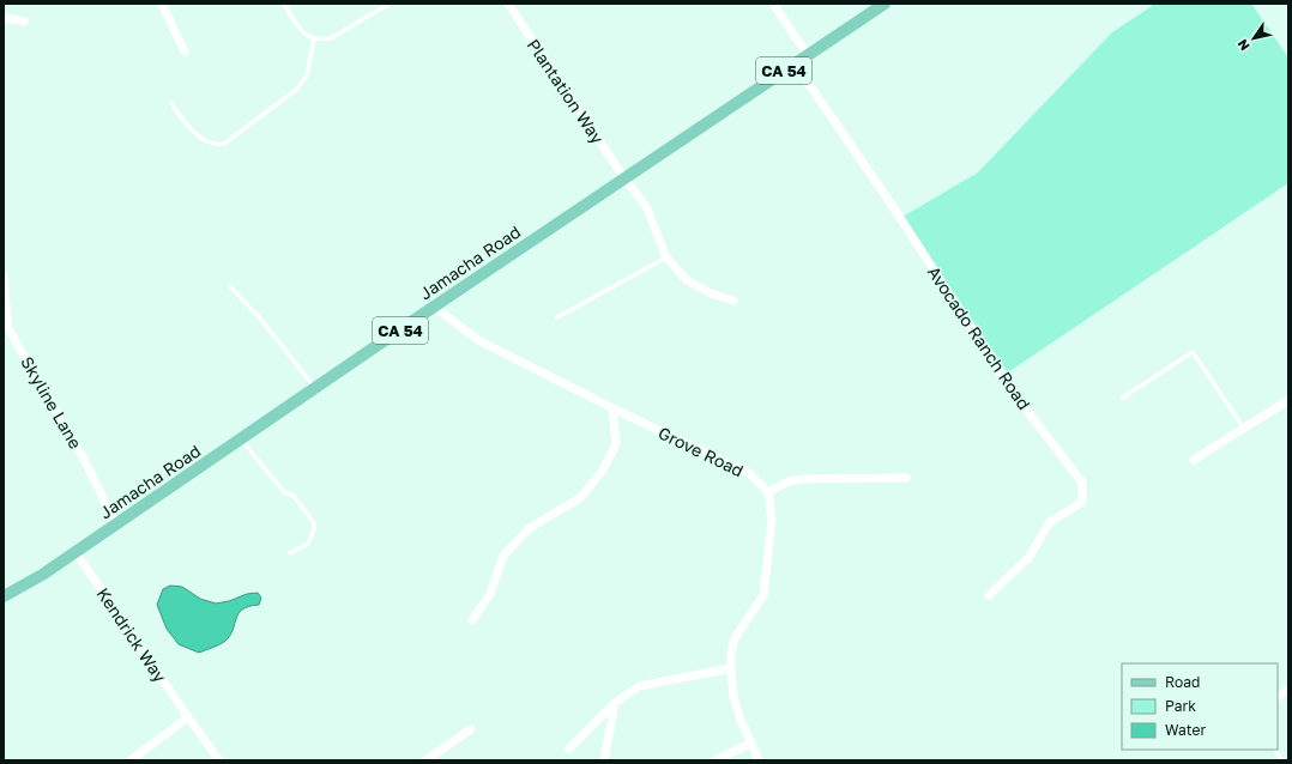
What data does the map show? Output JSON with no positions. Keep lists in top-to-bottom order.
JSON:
{
  "streets": {
    "main road": ["CA 54", "Jamacha Road"],
    "street": [
      "Plantation Way",
      "Avocado Ranch Road",
      "Skyline Lane",
      "Grove Road",
      "Kendrick Way"
    ]
  },
  "crossings": [
    ["Plantation Way", "Jamacha Road"],
    ["Jamacha Road", "Avocado Ranch Road"],
    ["Jamacha Road", "Skyline Lane"],
    ["Jamacha Road", "Grove Road"],
    ["Jamacha Road", "Kendrick Way"]
  ],
  "legend": ["Road", "Park", "Water"],
  "north": "bottom left"
}
